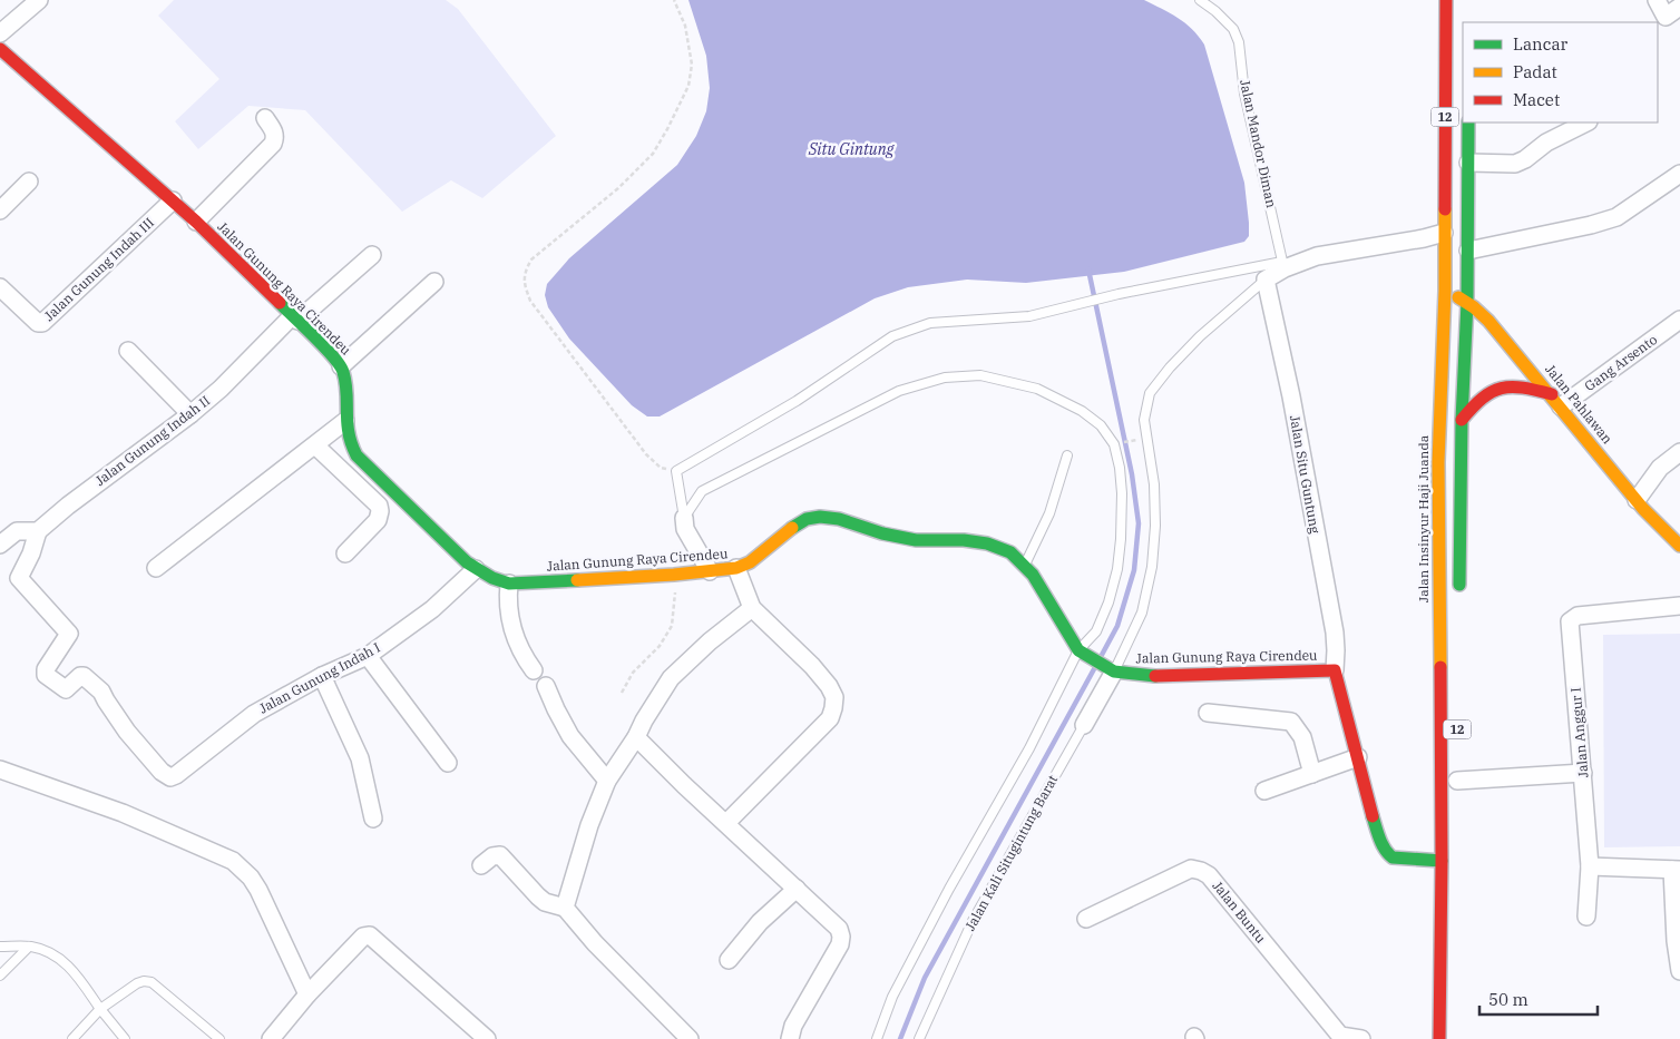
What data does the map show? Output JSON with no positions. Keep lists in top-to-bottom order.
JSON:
{
  "streets": {
    "main road": [
      "12",
      "Jalan Gunung Raya Cirendeu",
      "Jalan Pahlawan",
      "Jalan Insinyur Haji Juanda"
    ],
    "street": [
      "Jalan Gunung Indah III",
      "Gang Arsento",
      "Jalan Gunung Indah II",
      "Jalan Situ Guntung",
      "Jalan Gunung Indah I",
      "Jalan Anggur I",
      "Jalan Kali Situgintung Barat",
      "Jalan Buntu"
    ],
    "lane": ["Jalan Mandor Diman"]
  },
  "crossings": [
    ["12", "Jalan Pahlawan"],
    ["Jalan Gunung Indah III", "Jalan Gunung Raya Cirendeu"],
    ["Jalan Gunung Raya Cirendeu", "Jalan Gunung Indah II"],
    ["Jalan Gunung Raya Cirendeu", "Jalan Situ Guntung"],
    ["Jalan Gunung Raya Cirendeu", "Jalan Insinyur Haji Juanda"],
    ["Jalan Gunung Raya Cirendeu", "Jalan Gunung Indah I"],
    ["Jalan Gunung Raya Cirendeu", "Jalan Kali Situgintung Barat"],
    ["Gang Arsento", "Jalan Pahlawan"],
    ["Jalan Pahlawan", "Jalan Insinyur Haji Juanda"],
    ["Jalan Gunung Indah II", "Jalan Gunung Indah I"]
  ],
  "water": ["Situ Gintung"],
  "legend": ["Lancar", "Padat", "Macet"],
  "scale_bar": "50 m"
}
